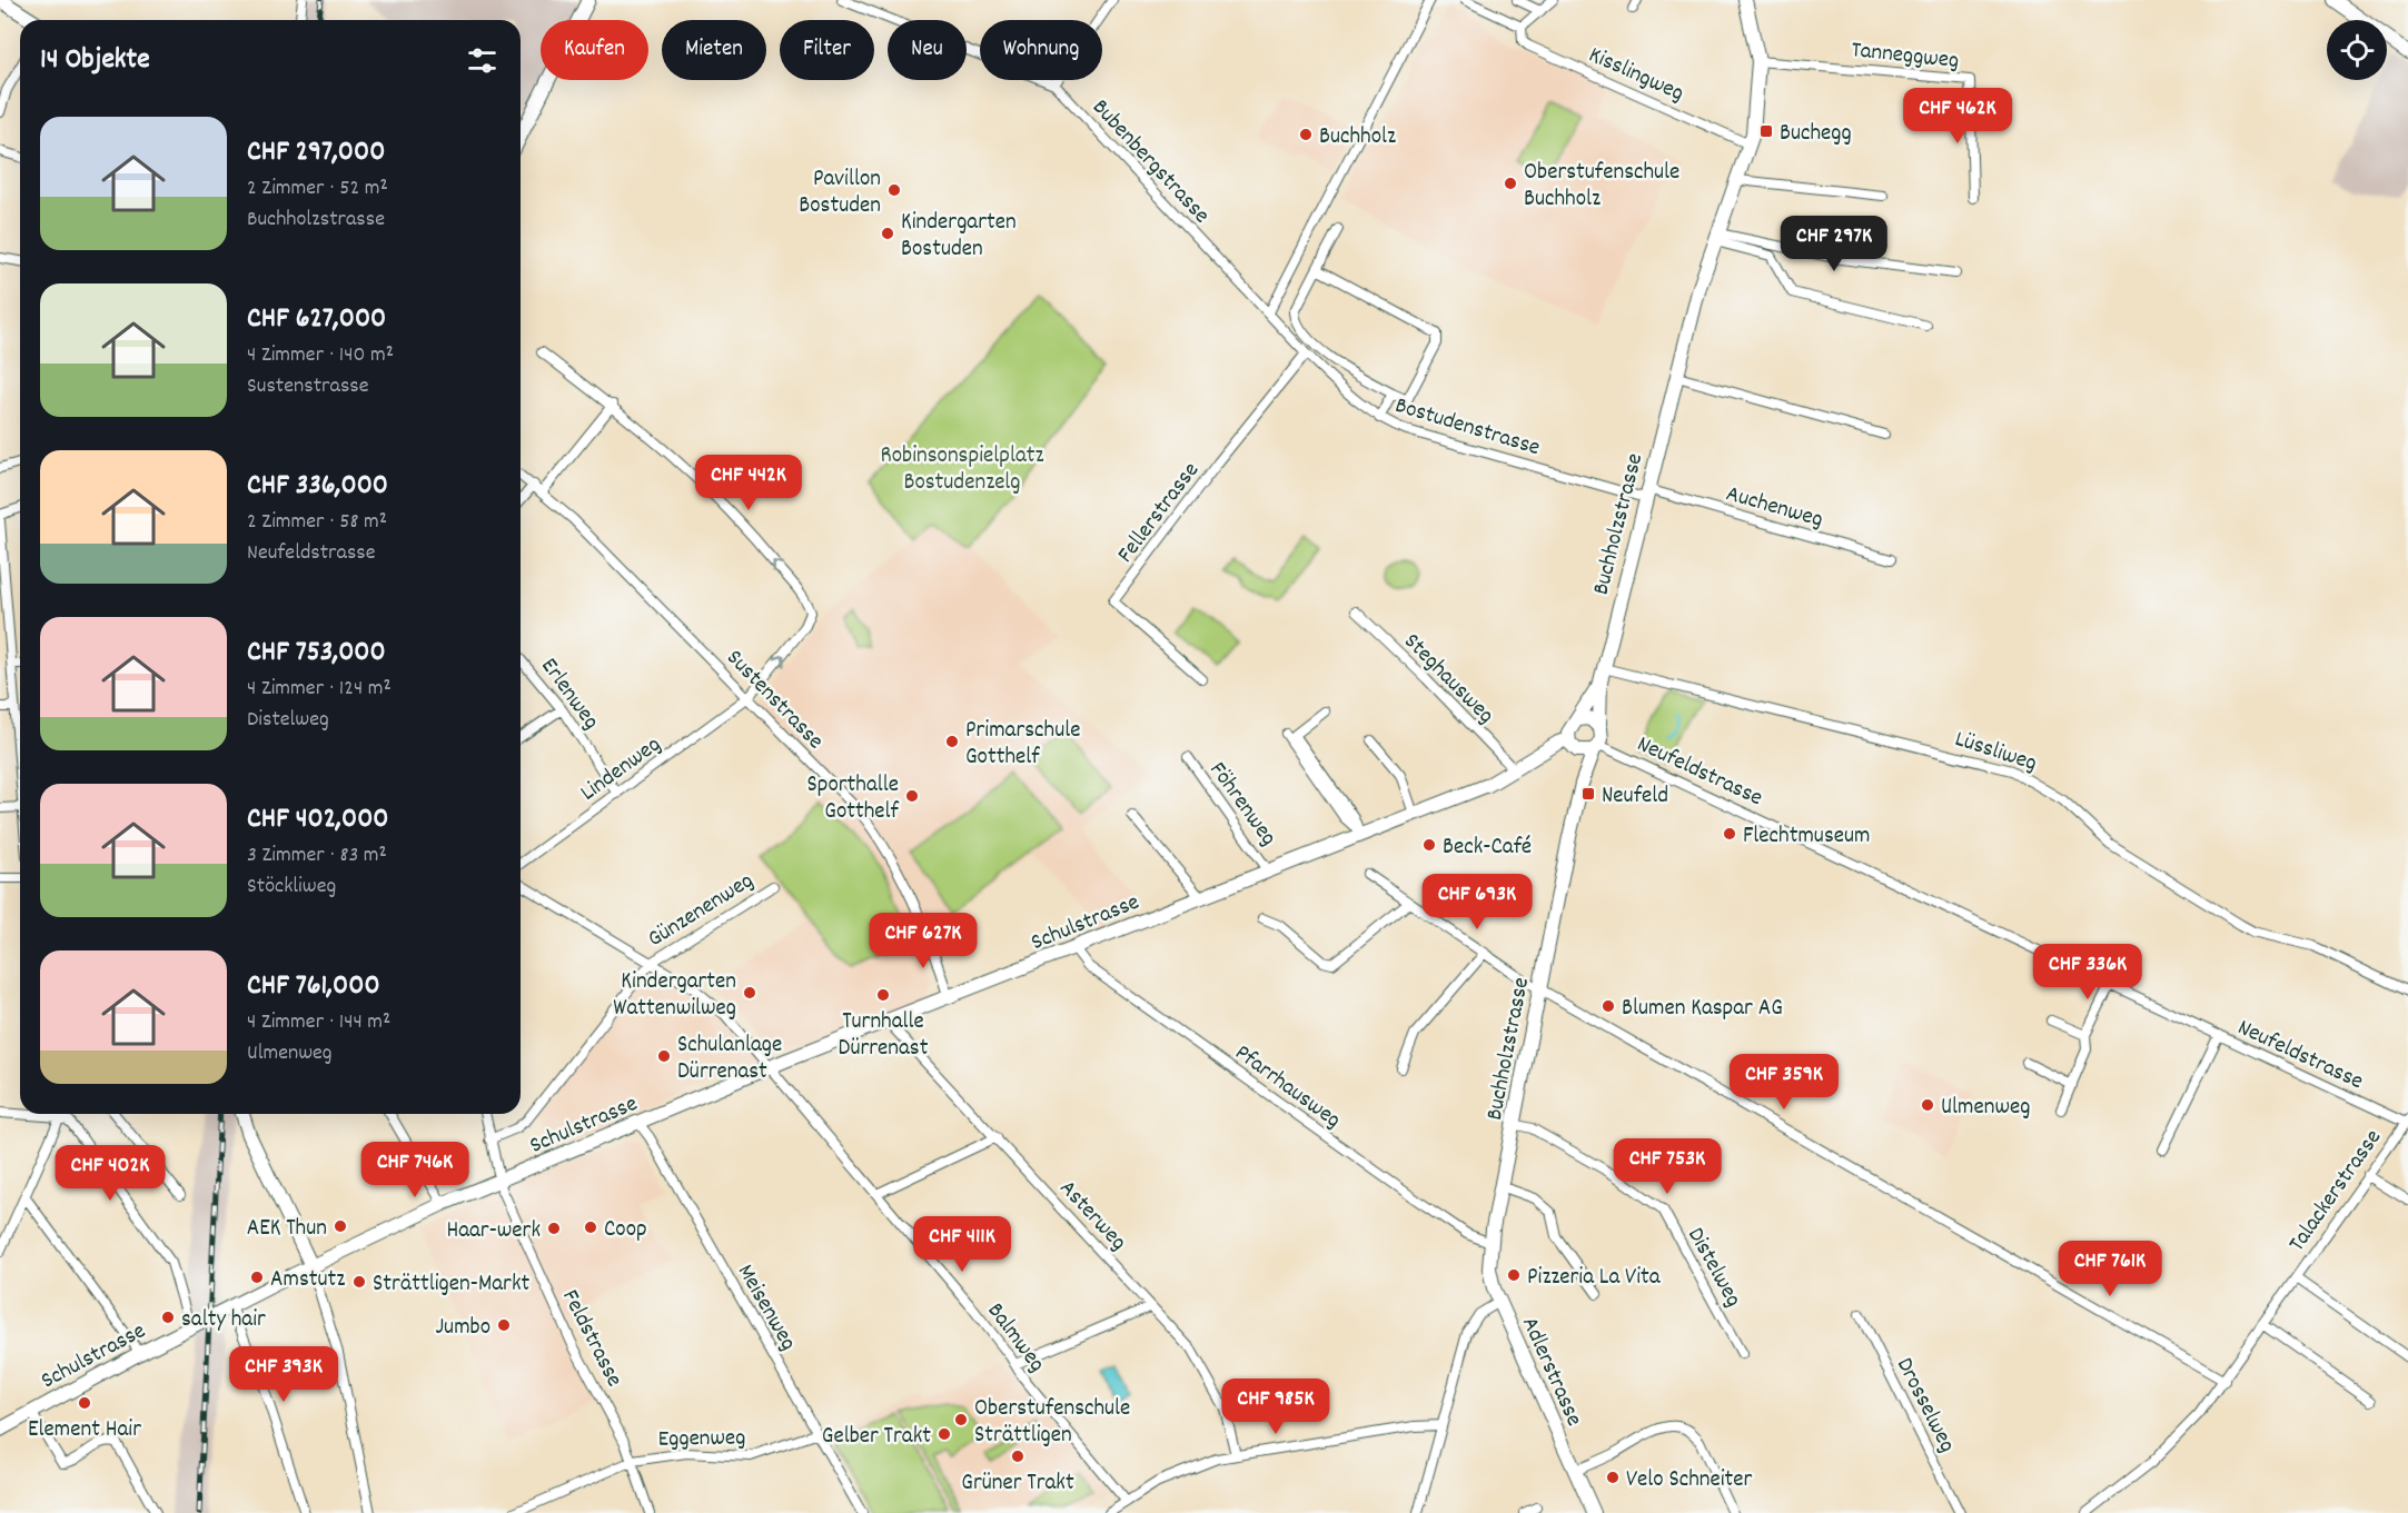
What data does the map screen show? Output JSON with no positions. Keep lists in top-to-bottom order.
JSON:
{
  "streets": {
    "street": [
      "Tanneggweg",
      "Kisslingweg",
      "Bubenbergstrasse",
      "Bostudenstrasse",
      "Auchenweg",
      "Fellerstrasse",
      "Buchholzstrasse",
      "Steghausweg",
      "Erlenweg",
      "Sustenstrasse",
      "Lüssliweg",
      "Lindenweg",
      "Neufeldstrasse",
      "Föhrenweg",
      "Günzenenweg",
      "Schulstrasse",
      "Pfarrhausweg",
      "Talackerstrasse",
      "Asterweg",
      "Distelweg",
      "Meisenweg",
      "Balmweg",
      "Feldstrasse",
      "Adlerstrasse",
      "Drosselweg",
      "Eggenweg"
    ]
  },
  "crossings": [
    ["Tanneggweg", "Buchholzstrasse"],
    ["Kisslingweg", "Buchholzstrasse"],
    ["Bubenbergstrasse", "Bostudenstrasse"],
    ["Bostudenstrasse", "Auchenweg"],
    ["Bostudenstrasse", "Fellerstrasse"],
    ["Bostudenstrasse", "Buchholzstrasse"],
    ["Auchenweg", "Buchholzstrasse"],
    ["Buchholzstrasse", "Lüssliweg"],
    ["Buchholzstrasse", "Neufeldstrasse"],
    ["Buchholzstrasse", "Schulstrasse"],
    ["Buchholzstrasse", "Pfarrhausweg"],
    ["Buchholzstrasse", "Distelweg"],
    ["Buchholzstrasse", "Adlerstrasse"],
    ["Steghausweg", "Schulstrasse"],
    ["Erlenweg", "Lindenweg"],
    ["Sustenstrasse", "Lindenweg"],
    ["Sustenstrasse", "Schulstrasse"],
    ["Neufeldstrasse", "Schulstrasse"],
    ["Neufeldstrasse", "Talackerstrasse"],
    ["Föhrenweg", "Schulstrasse"],
    ["Günzenenweg", "Balmweg"],
    ["Schulstrasse", "Pfarrhausweg"],
    ["Schulstrasse", "Asterweg"],
    ["Schulstrasse", "Meisenweg"],
    ["Schulstrasse", "Balmweg"],
    ["Schulstrasse", "Feldstrasse"],
    ["Pfarrhausweg", "Adlerstrasse"],
    ["Meisenweg", "Eggenweg"],
    ["Feldstrasse", "Eggenweg"]
  ],
  "one_way": ["Lindenweg"],
  "parks": ["Robinsonspielplatz Bostudenzelg"],
  "places": {
    "transit": ["Buchegg", "Neufeld"],
    "other": [
      "Buchholz",
      "Oberstufenschule Buchholz",
      "Pavillon Bostuden",
      "Kindergarten Bostuden",
      "Primarschule Gotthelf",
      "Sporthalle Gotthelf",
      "Flechtmuseum",
      "Beck-Café",
      "Kindergarten Wattenwilweg",
      "Turnhalle Dürrenast",
      "Blumen Kaspar AG",
      "Schulanlage Dürrenast",
      "Ulmenweg",
      "AEK Thun",
      "Coop",
      "Haar-werk",
      "Pizzeria La Vita",
      "Amstutz",
      "Strättligen-Markt",
      "salty hair",
      "Jumbo",
      "Element Hair",
      "Oberstufenschule Strättligen",
      "Gelber Trakt",
      "Grüner Trakt",
      "Velo Schneiter"
    ]
  },
  "page": {
    "chip": [
      "Kaufen",
      "Mieten",
      "Filter",
      "Neu",
      "Wohnung"
    ],
    "heading": "14 Objekte",
    "price": [
      "CHF 462K",
      "CHF 297K",
      "CHF 442K",
      "CHF 693K",
      "CHF 627K",
      "CHF 336K",
      "CHF 359K",
      "CHF 753K",
      "CHF 746K",
      "CHF 402K",
      "CHF 411K",
      "CHF 761K",
      "CHF 393K",
      "CHF 985K"
    ],
    "list": [
      {
        "name": "CHF 297,000",
        "note": "2 Zimmer · 52 m² · Buchholzstrasse"
      },
      {
        "name": "CHF 627,000",
        "note": "4 Zimmer · 140 m² · Sustenstrasse"
      },
      {
        "name": "CHF 336,000",
        "note": "2 Zimmer · 58 m² · Neufeldstrasse"
      },
      {
        "name": "CHF 753,000",
        "note": "4 Zimmer · 124 m² · Distelweg"
      },
      {
        "name": "CHF 402,000",
        "note": "3 Zimmer · 83 m² · Stöckliweg"
      },
      {
        "name": "CHF 761,000",
        "note": "4 Zimmer · 144 m² · Ulmenweg"
      }
    ]
  }
}
